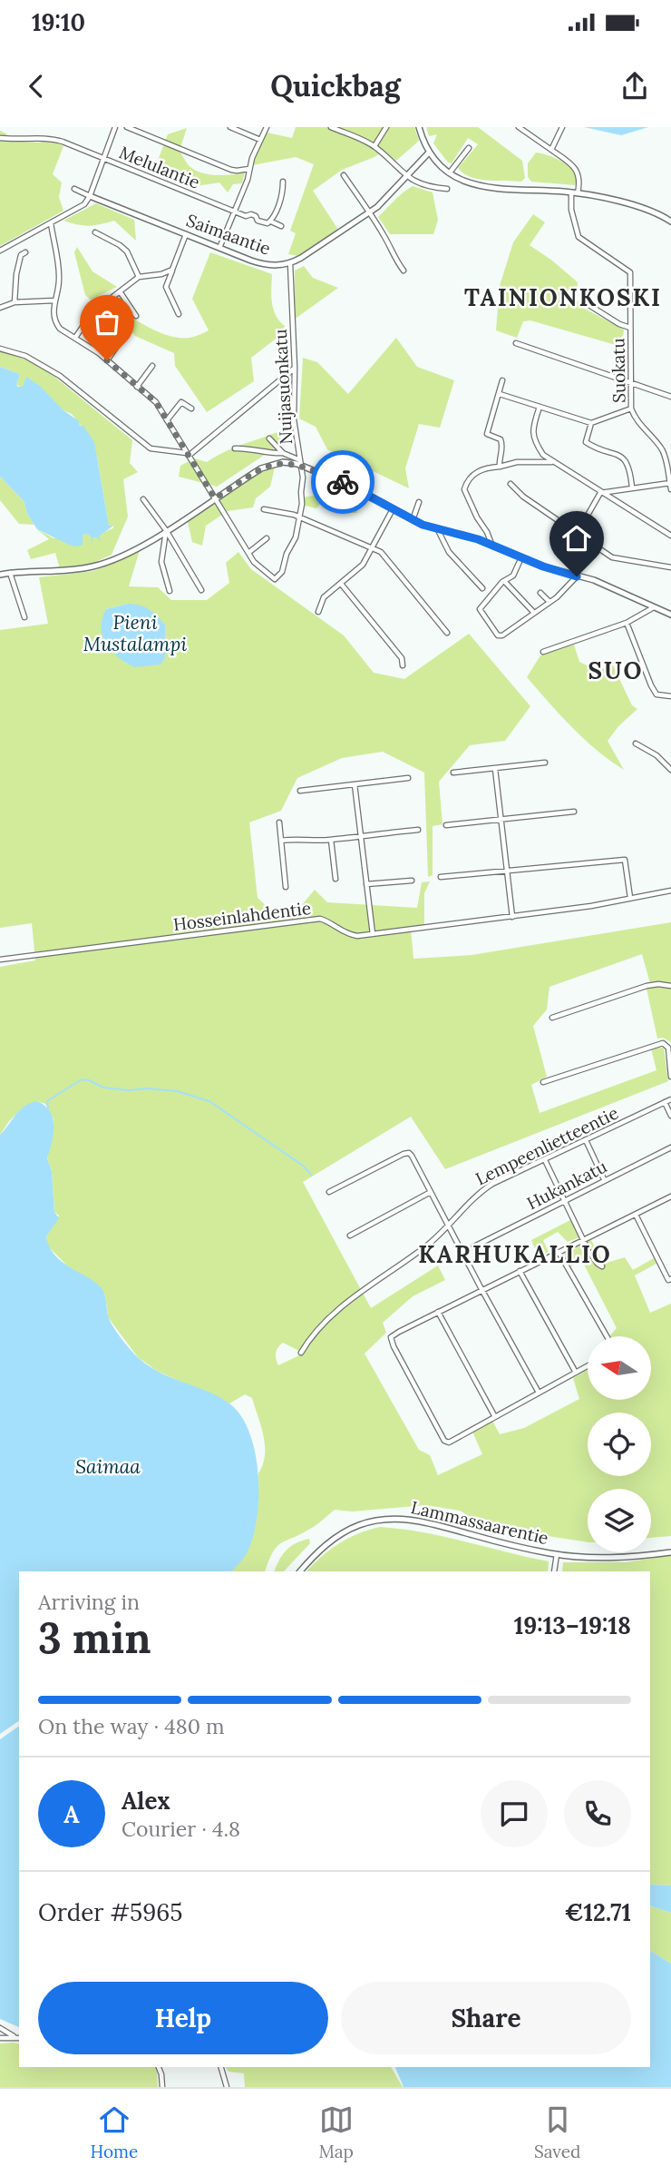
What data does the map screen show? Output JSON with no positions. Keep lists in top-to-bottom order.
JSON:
{
  "streets": {
    "street": [
      "Melulantie",
      "Saimaantie",
      "Suokatu",
      "Nuijasuonkatu",
      "Hosseinlahdentie",
      "Lempeenlietteentie",
      "Hukankatu",
      "Lammassaarentie"
    ]
  },
  "crossings": [
    ["Saimaantie", "Nuijasuonkatu"]
  ],
  "districts": ["TAINIONKOSKI", "SUO", "KARHUKALLIO"],
  "water": ["Pieni Mustalampi", "Saimaa"],
  "north": "left",
  "page": {
    "status": "19:10",
    "header": "Quickbag",
    "heading": ["3 min", "Arriving in", "19:13–19:18"],
    "panel": [
      "Alex",
      "Courier · 4.8",
      "Order #5965",
      "€12.71"
    ],
    "bar": "On the way · 480 m",
    "round": "A",
    "buttons": ["Help", "Share"],
    "tabs": ["Home", "Map", "Saved"]
  }
}
